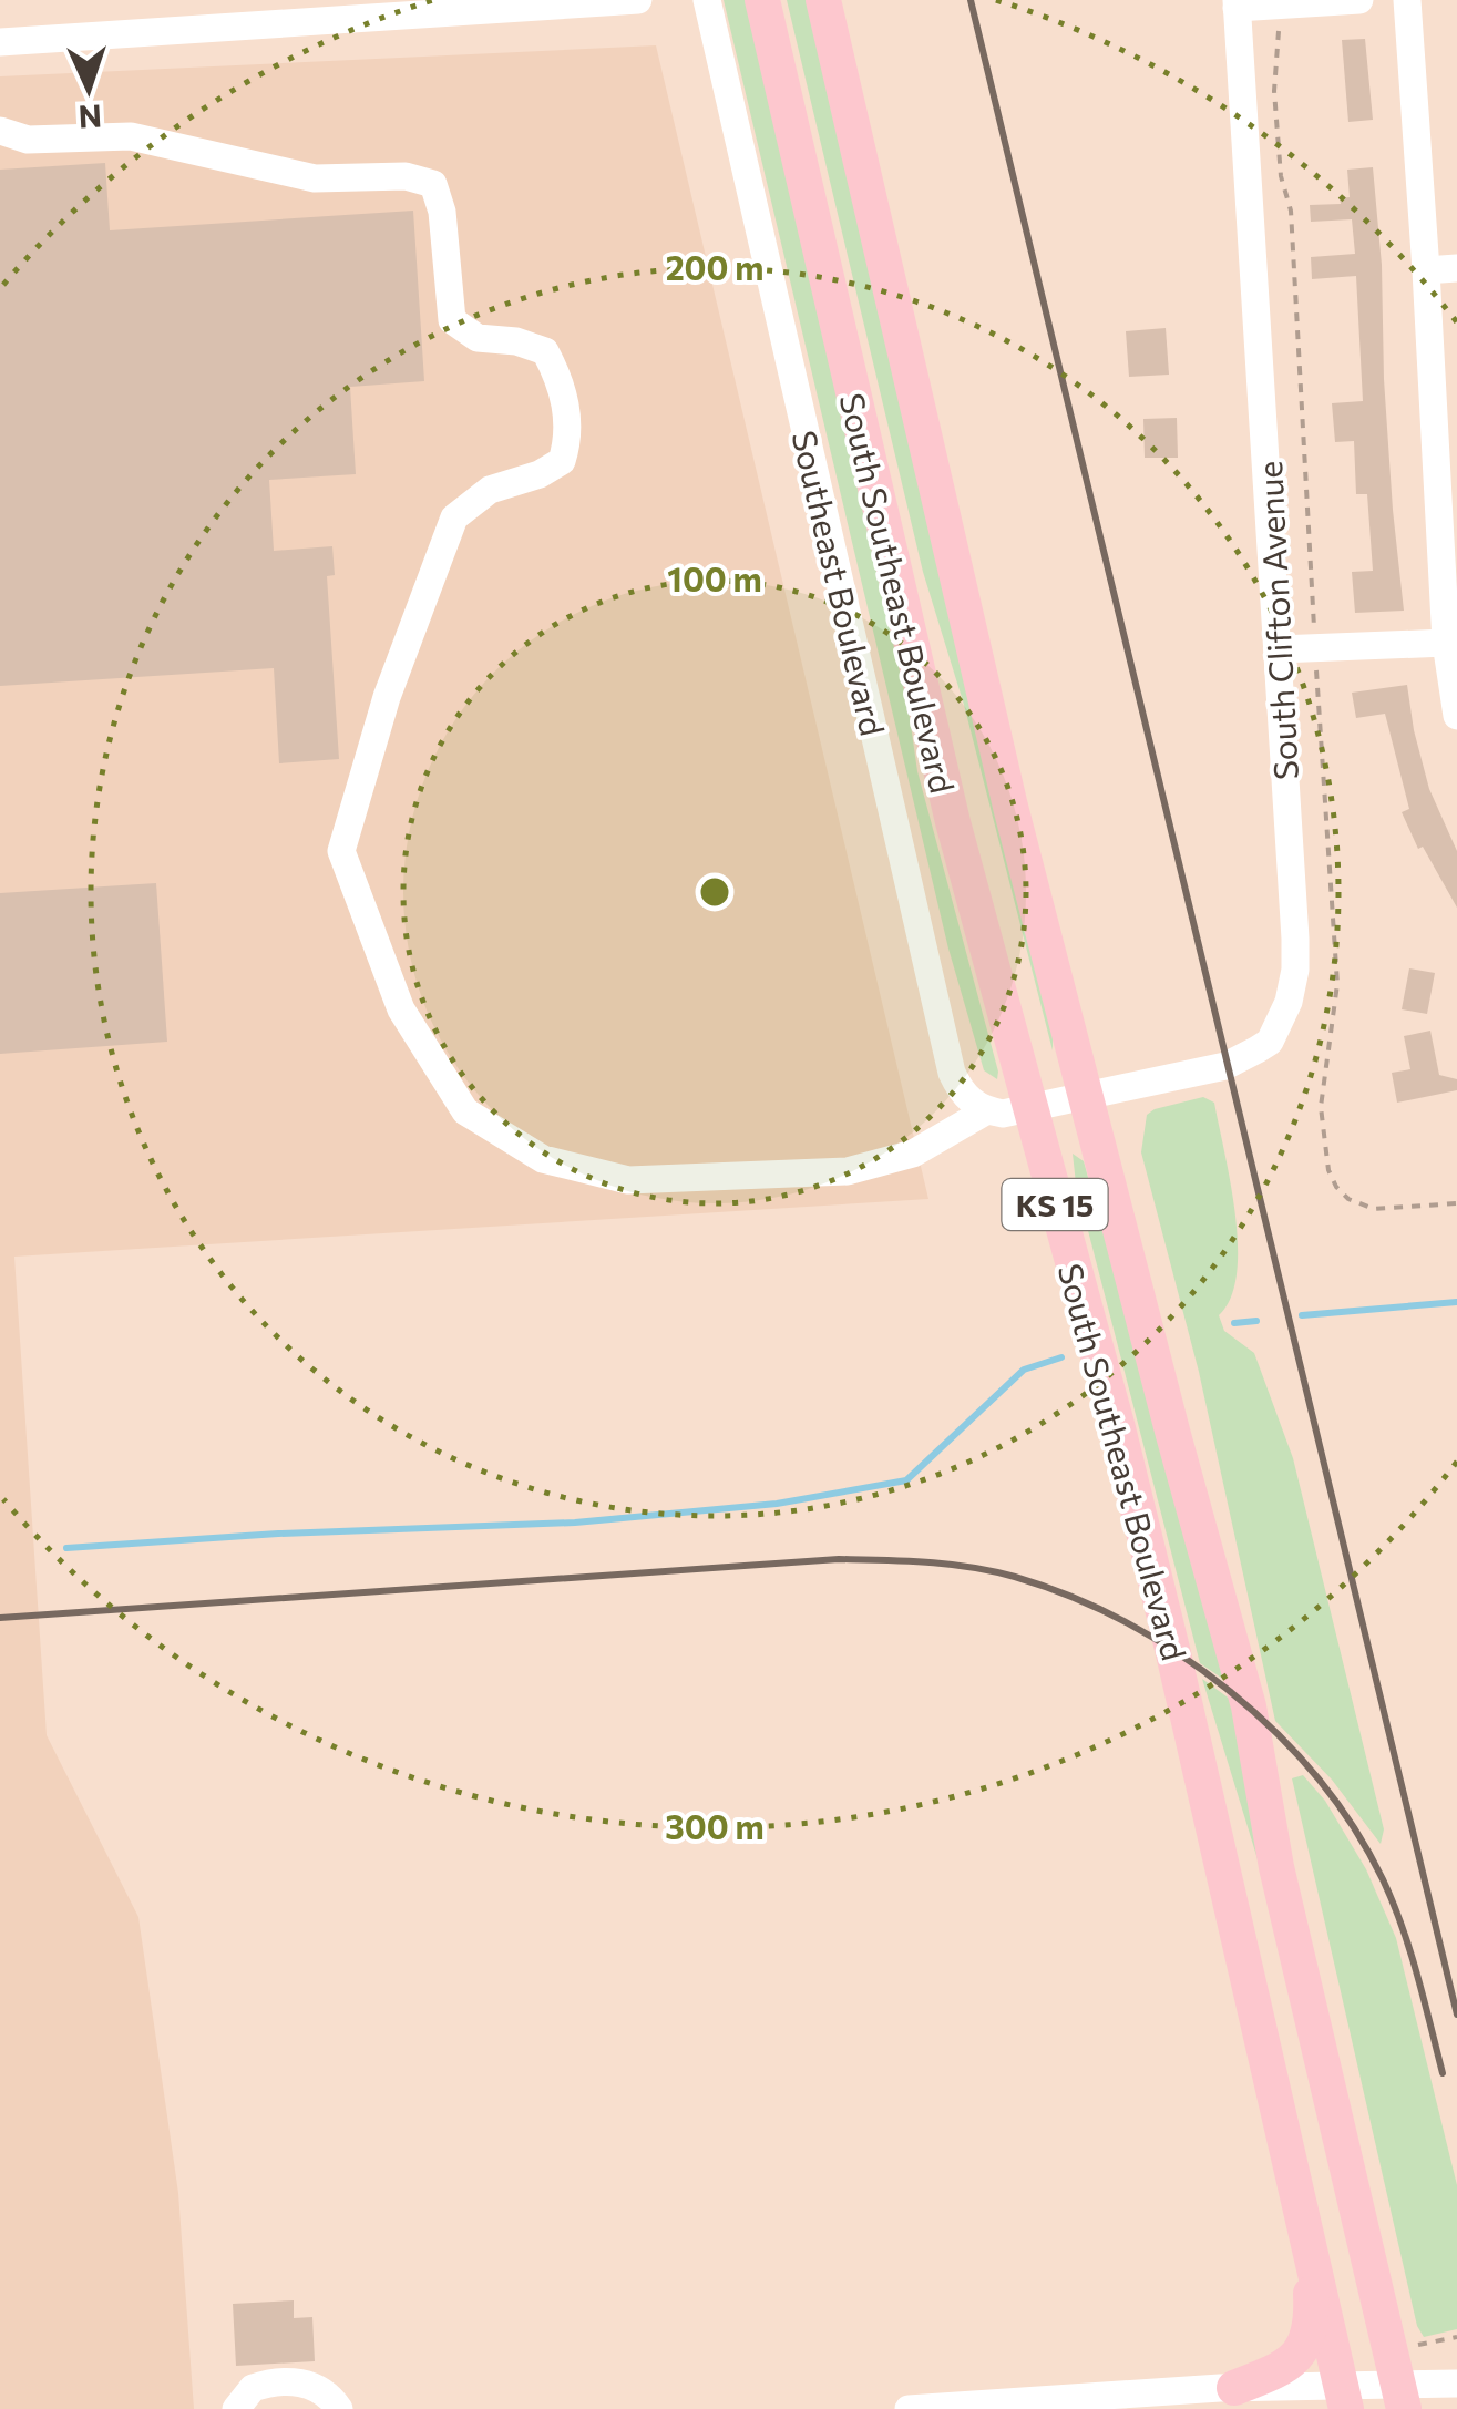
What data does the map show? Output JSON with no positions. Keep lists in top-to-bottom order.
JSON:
{
  "streets": {
    "main road": ["South Southeast Boulevard", "KS 15"],
    "street": ["Southeast Boulevard", "South Clifton Avenue"]
  },
  "crossings": [
    ["South Southeast Boulevard", "South Clifton Avenue"]
  ],
  "north": "bottom",
  "rings": ["200 m", "100 m", "300 m"]
}
